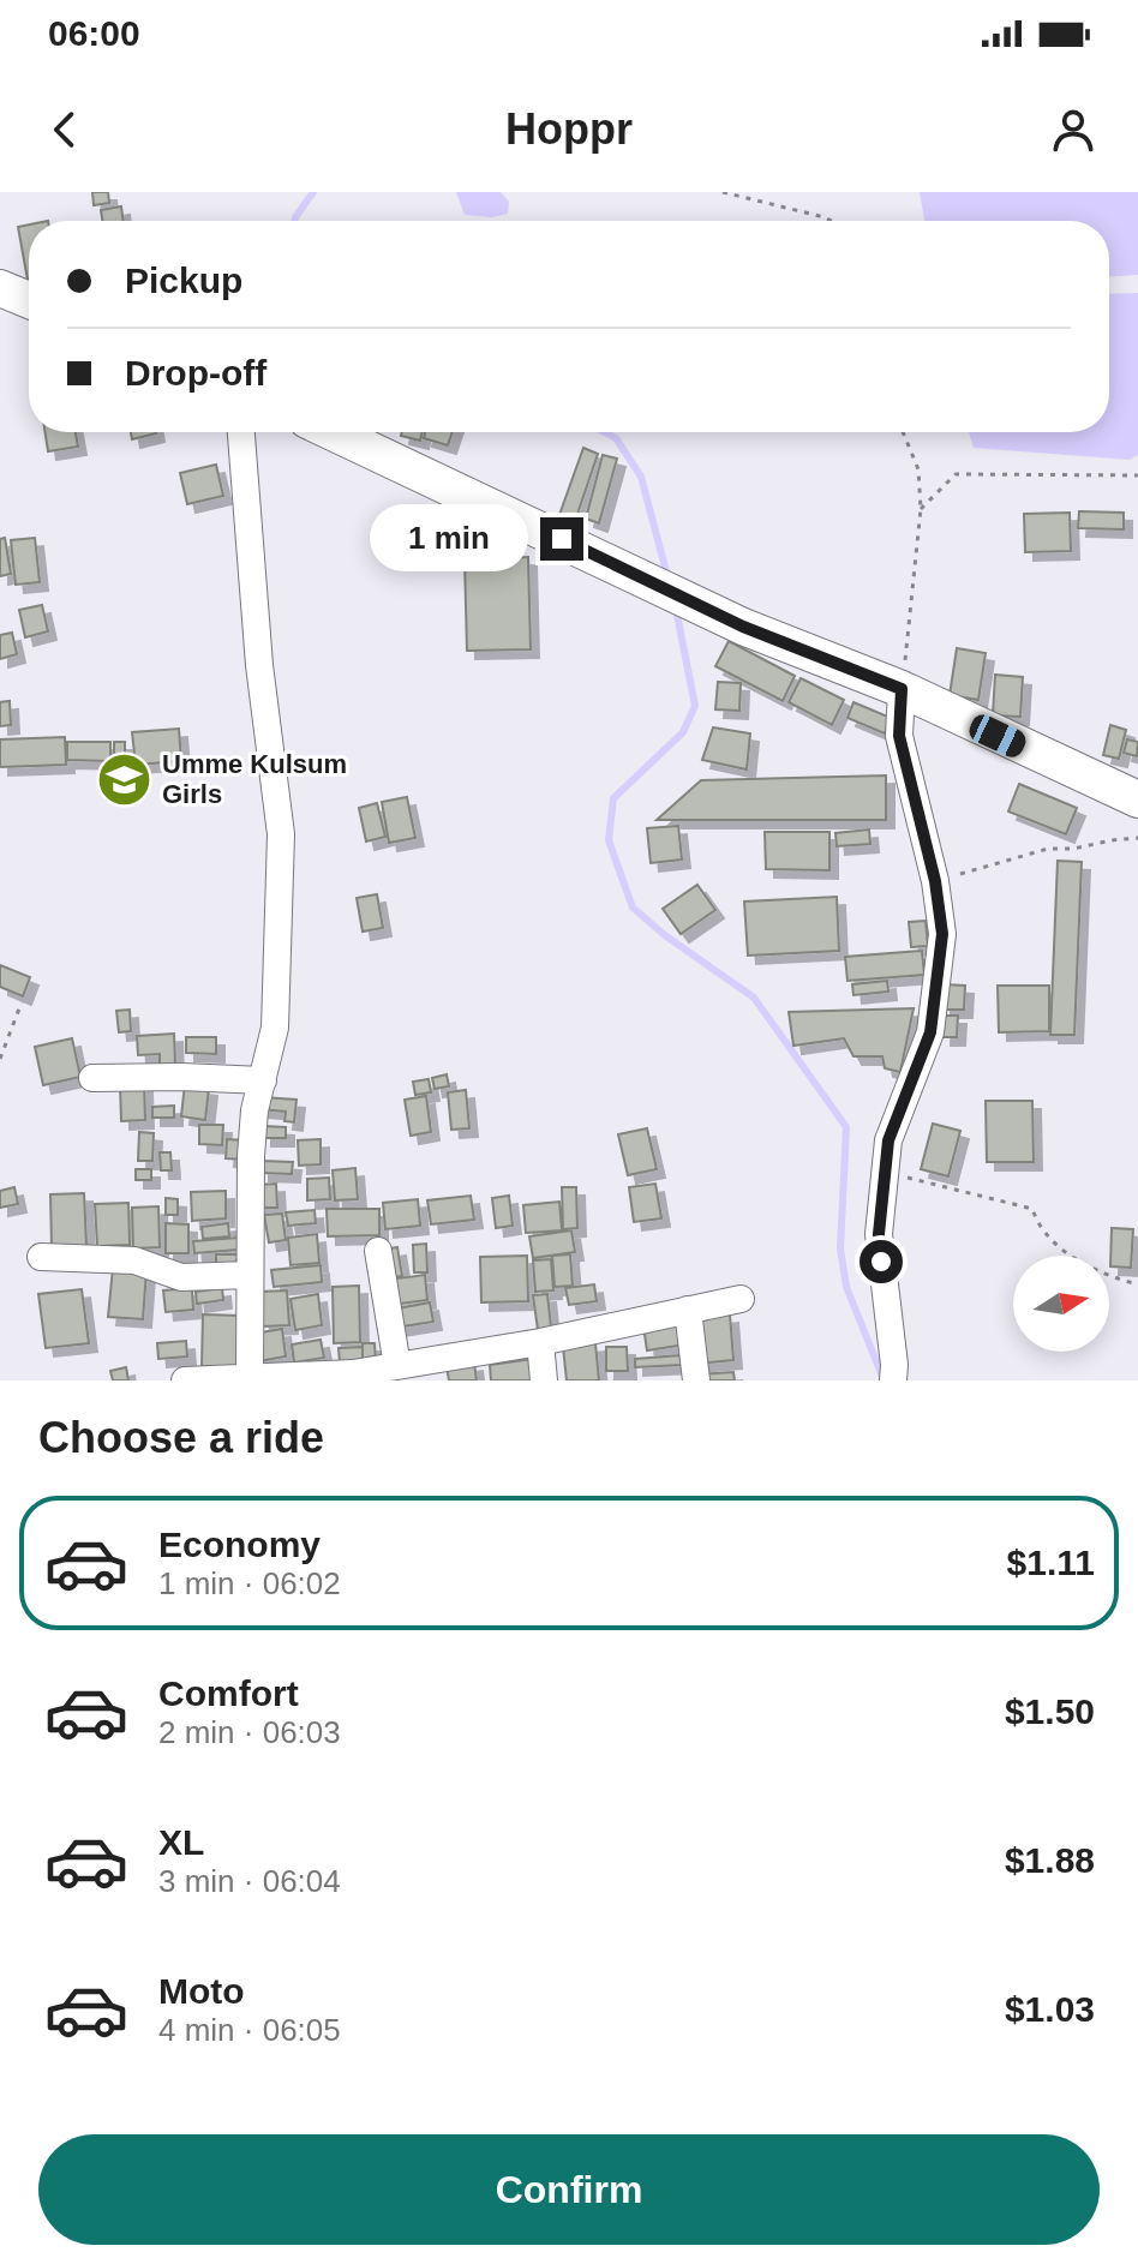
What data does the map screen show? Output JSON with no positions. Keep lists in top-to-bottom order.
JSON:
{
  "places": {
    "school or university": ["Umme Kulsum Girls"]
  },
  "north": "right",
  "page": {
    "status": "06:00",
    "header": "Hoppr",
    "banner": ["Pickup", "Drop-off"],
    "bubble": "1 min",
    "heading": "Choose a ride",
    "list": [
      {
        "name": "Economy",
        "note": "1 min · 06:02",
        "value": "$1.11"
      },
      {
        "name": "Comfort",
        "note": "2 min · 06:03",
        "value": "$1.50"
      },
      {
        "name": "XL",
        "note": "3 min · 06:04",
        "value": "$1.88"
      },
      {
        "name": "Moto",
        "note": "4 min · 06:05",
        "value": "$1.03"
      }
    ],
    "buttons": "Confirm"
  }
}
